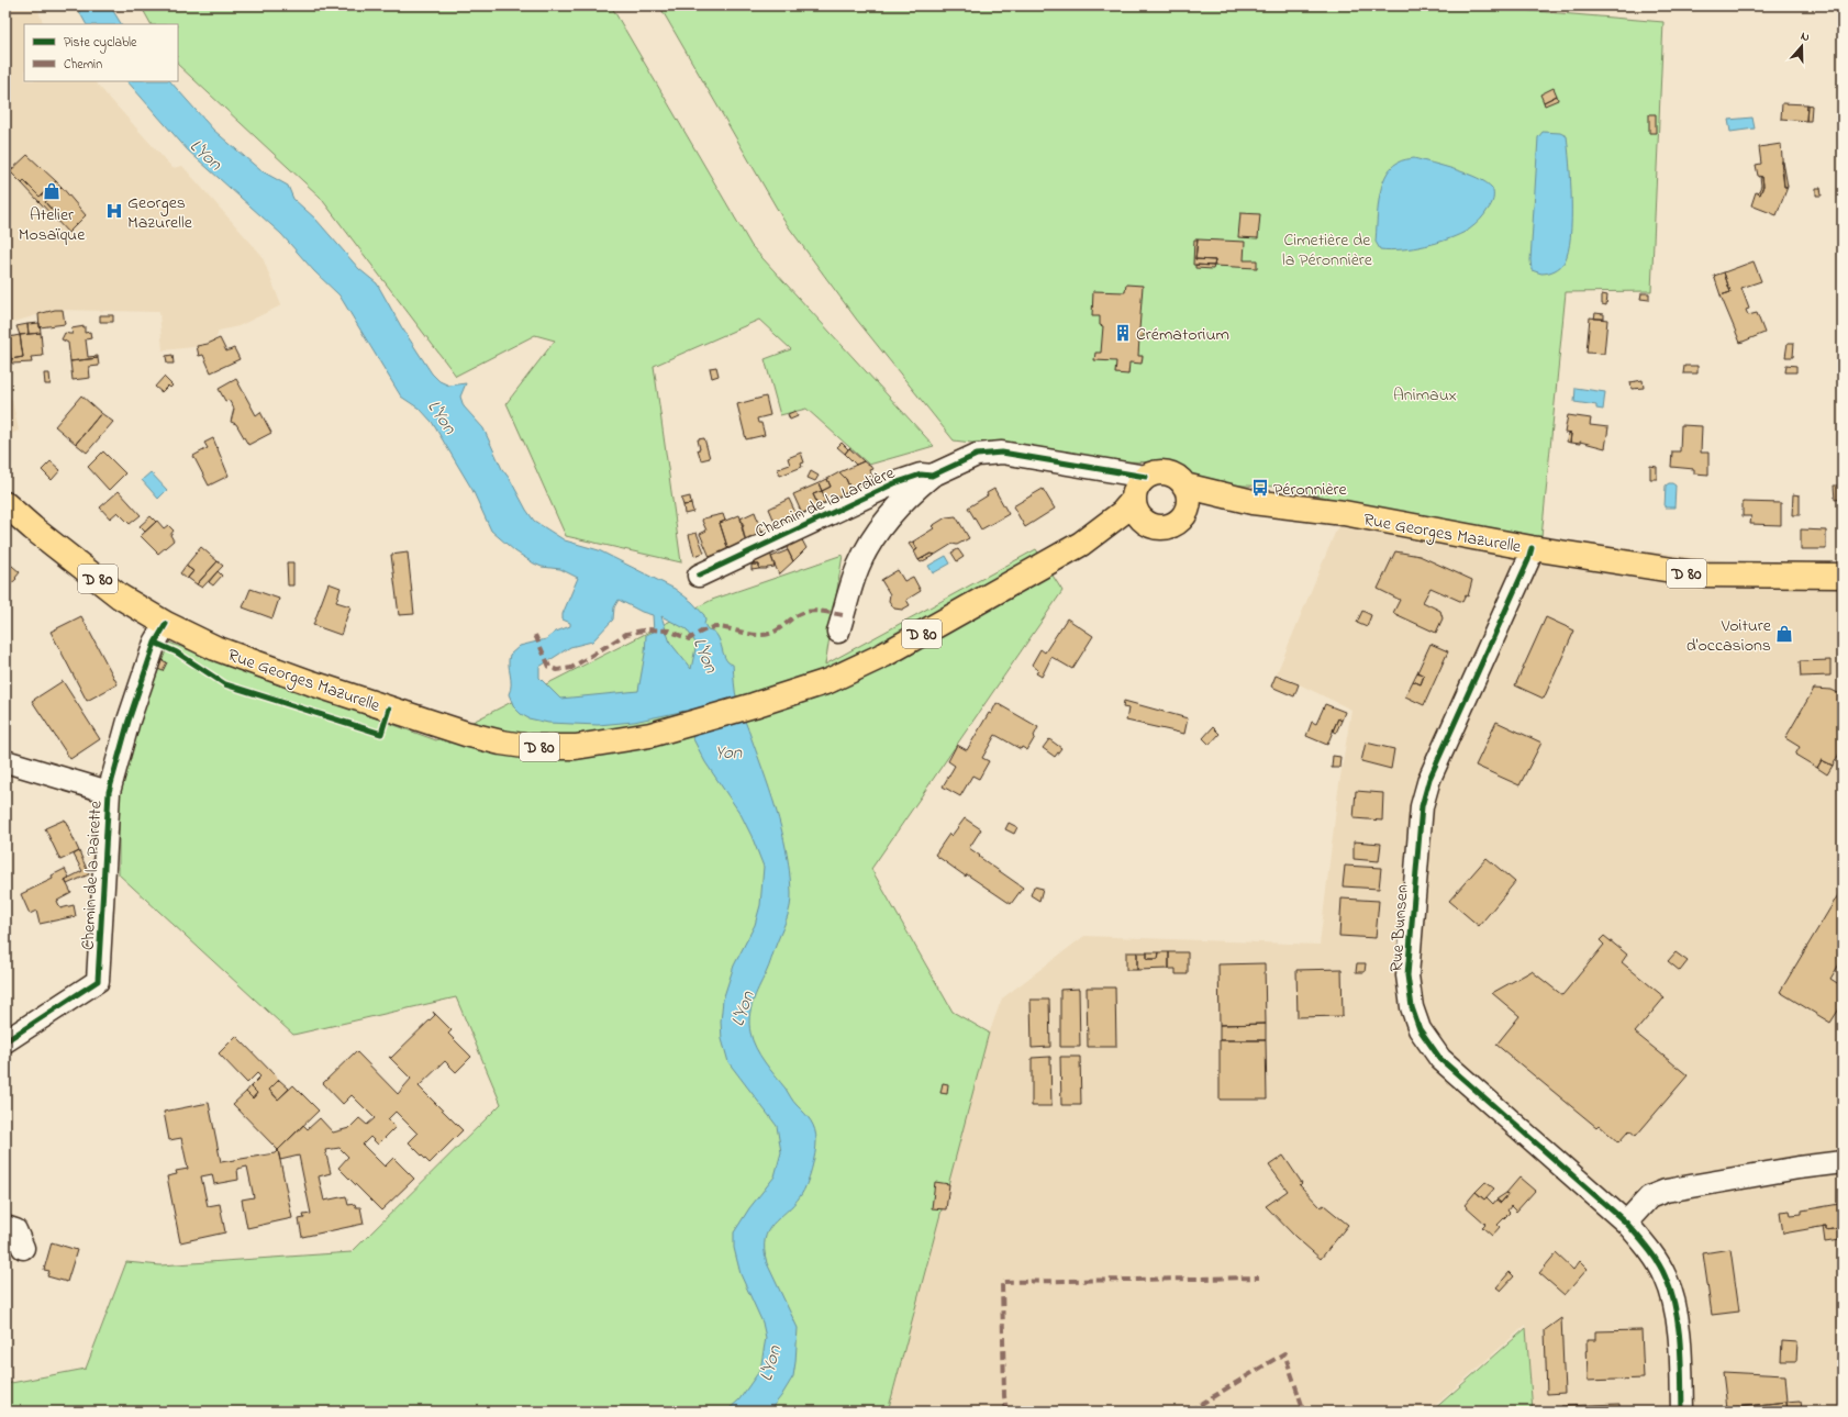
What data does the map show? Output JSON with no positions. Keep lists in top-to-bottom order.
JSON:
{
  "streets": {
    "main road": ["Rue Georges Mazurelle", "D 80"],
    "street": ["Chemin de la Lardière", "Chemin de la Pairette", "Rue Bunsen"]
  },
  "crossings": [
    ["Chemin de la Lardière", "D 80"],
    ["Rue Georges Mazurelle", "D 80"],
    ["Rue Georges Mazurelle", "Chemin de la Pairette"],
    ["Rue Georges Mazurelle", "Rue Bunsen"]
  ],
  "water": ["L'Yon", "Yon"],
  "parks": ["Cimetière de la Péronnière", "Animaux"],
  "places": {
    "shop": ["Atelier Mosaïque", "Voiture d'occasions"],
    "hospital": ["Georges Mazurelle"],
    "building": ["Crématorium"],
    "bus stop": ["Péronnière"]
  },
  "legend": ["Piste cyclable", "Chemin"],
  "north": "top"
}
